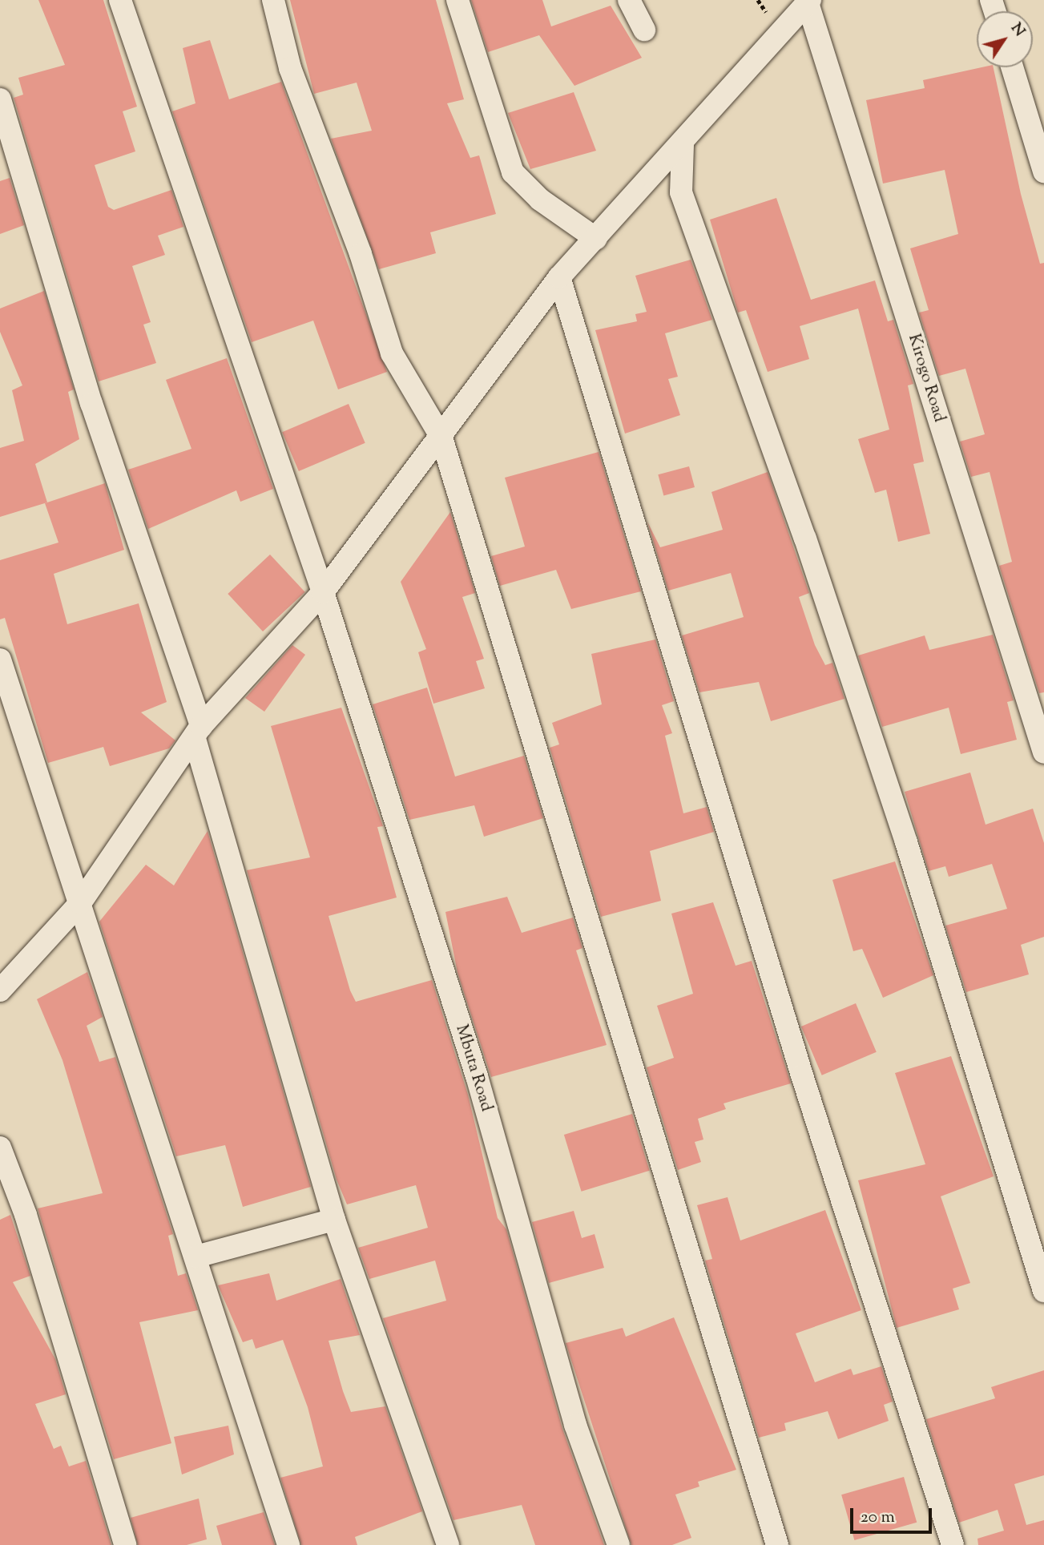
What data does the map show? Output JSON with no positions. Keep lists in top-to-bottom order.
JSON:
{
  "streets": {
    "street": ["Kirogo Road", "Mbuta Road"]
  },
  "scale_bar": "20 m",
  "north": "top right"
}
